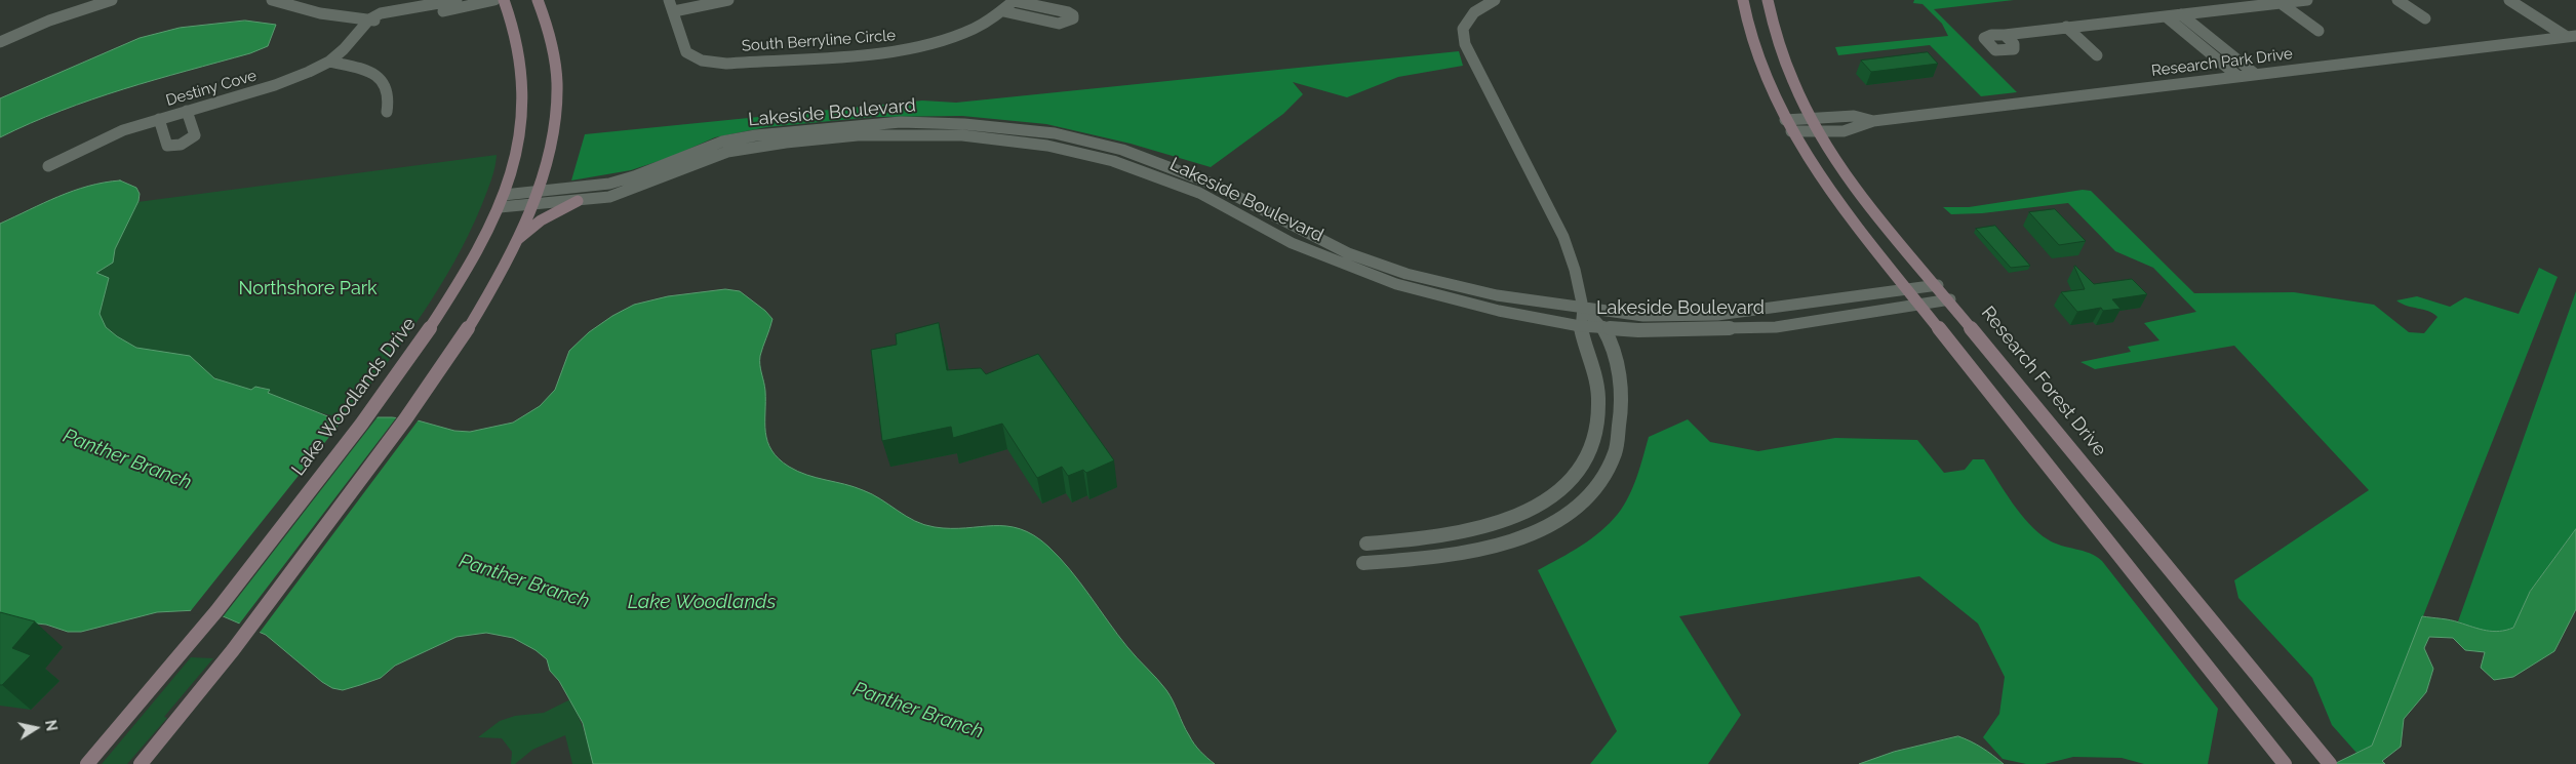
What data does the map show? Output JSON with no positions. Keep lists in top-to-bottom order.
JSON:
{
  "streets": {
    "main road": ["Research Forest Drive", "Lake Woodlands Drive"],
    "street": [
      "South Berryline Circle",
      "Research Park Drive",
      "Destiny Cove",
      "Lakeside Boulevard"
    ]
  },
  "crossings": [
    ["Research Park Drive", "Research Forest Drive"],
    ["Lakeside Boulevard", "Research Forest Drive"],
    ["Lakeside Boulevard", "Lake Woodlands Drive"]
  ],
  "water": ["Panther Branch", "Lake Woodlands"],
  "parks": ["Northshore Park"],
  "north": "right"
}
